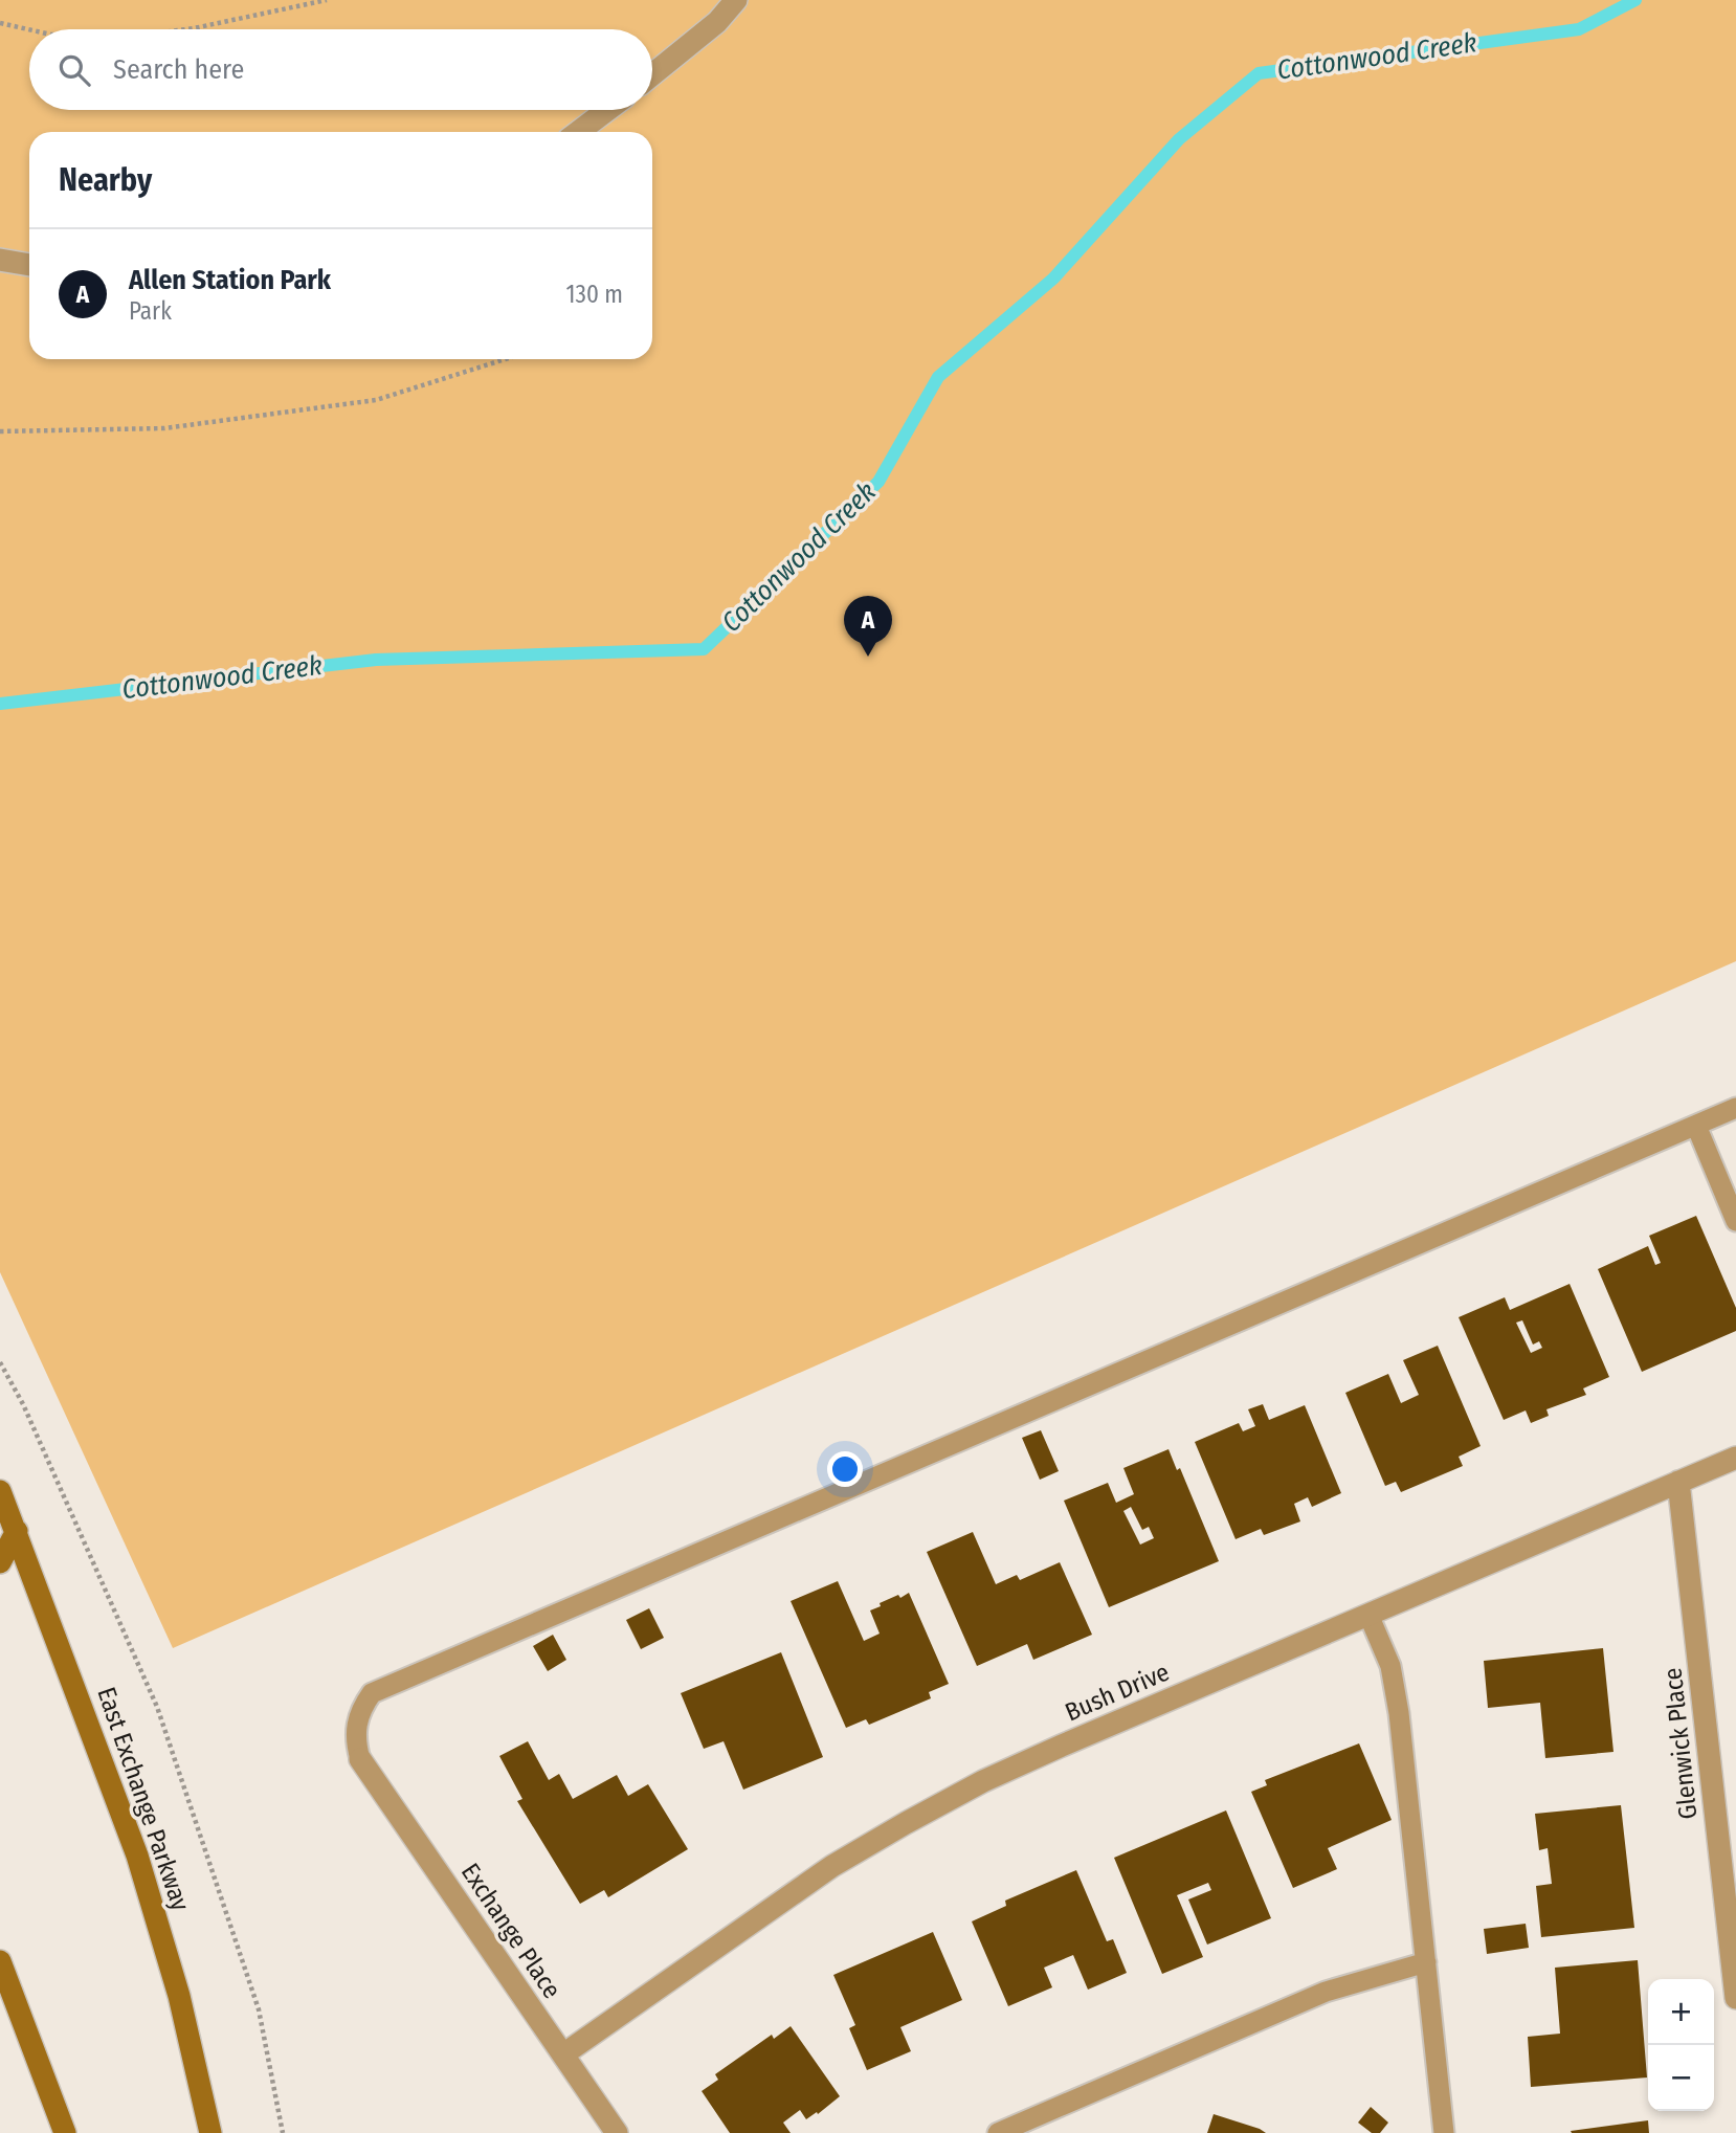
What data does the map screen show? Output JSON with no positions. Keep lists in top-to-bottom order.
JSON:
{
  "streets": {
    "main road": ["East Exchange Parkway"],
    "street": ["Bush Drive", "Glenwick Place", "Exchange Place"]
  },
  "crossings": [
    ["Bush Drive", "Glenwick Place"],
    ["Bush Drive", "Exchange Place"]
  ],
  "water": ["Cottonwood Creek"],
  "page": {
    "search": "Search here",
    "heading": "Nearby",
    "list": [
      {
        "mark": "A",
        "name": "Allen Station Park",
        "note": "Park",
        "value": "130 m"
      }
    ],
    "pins": "A",
    "map_buttons": ["+", "−"]
  }
}
